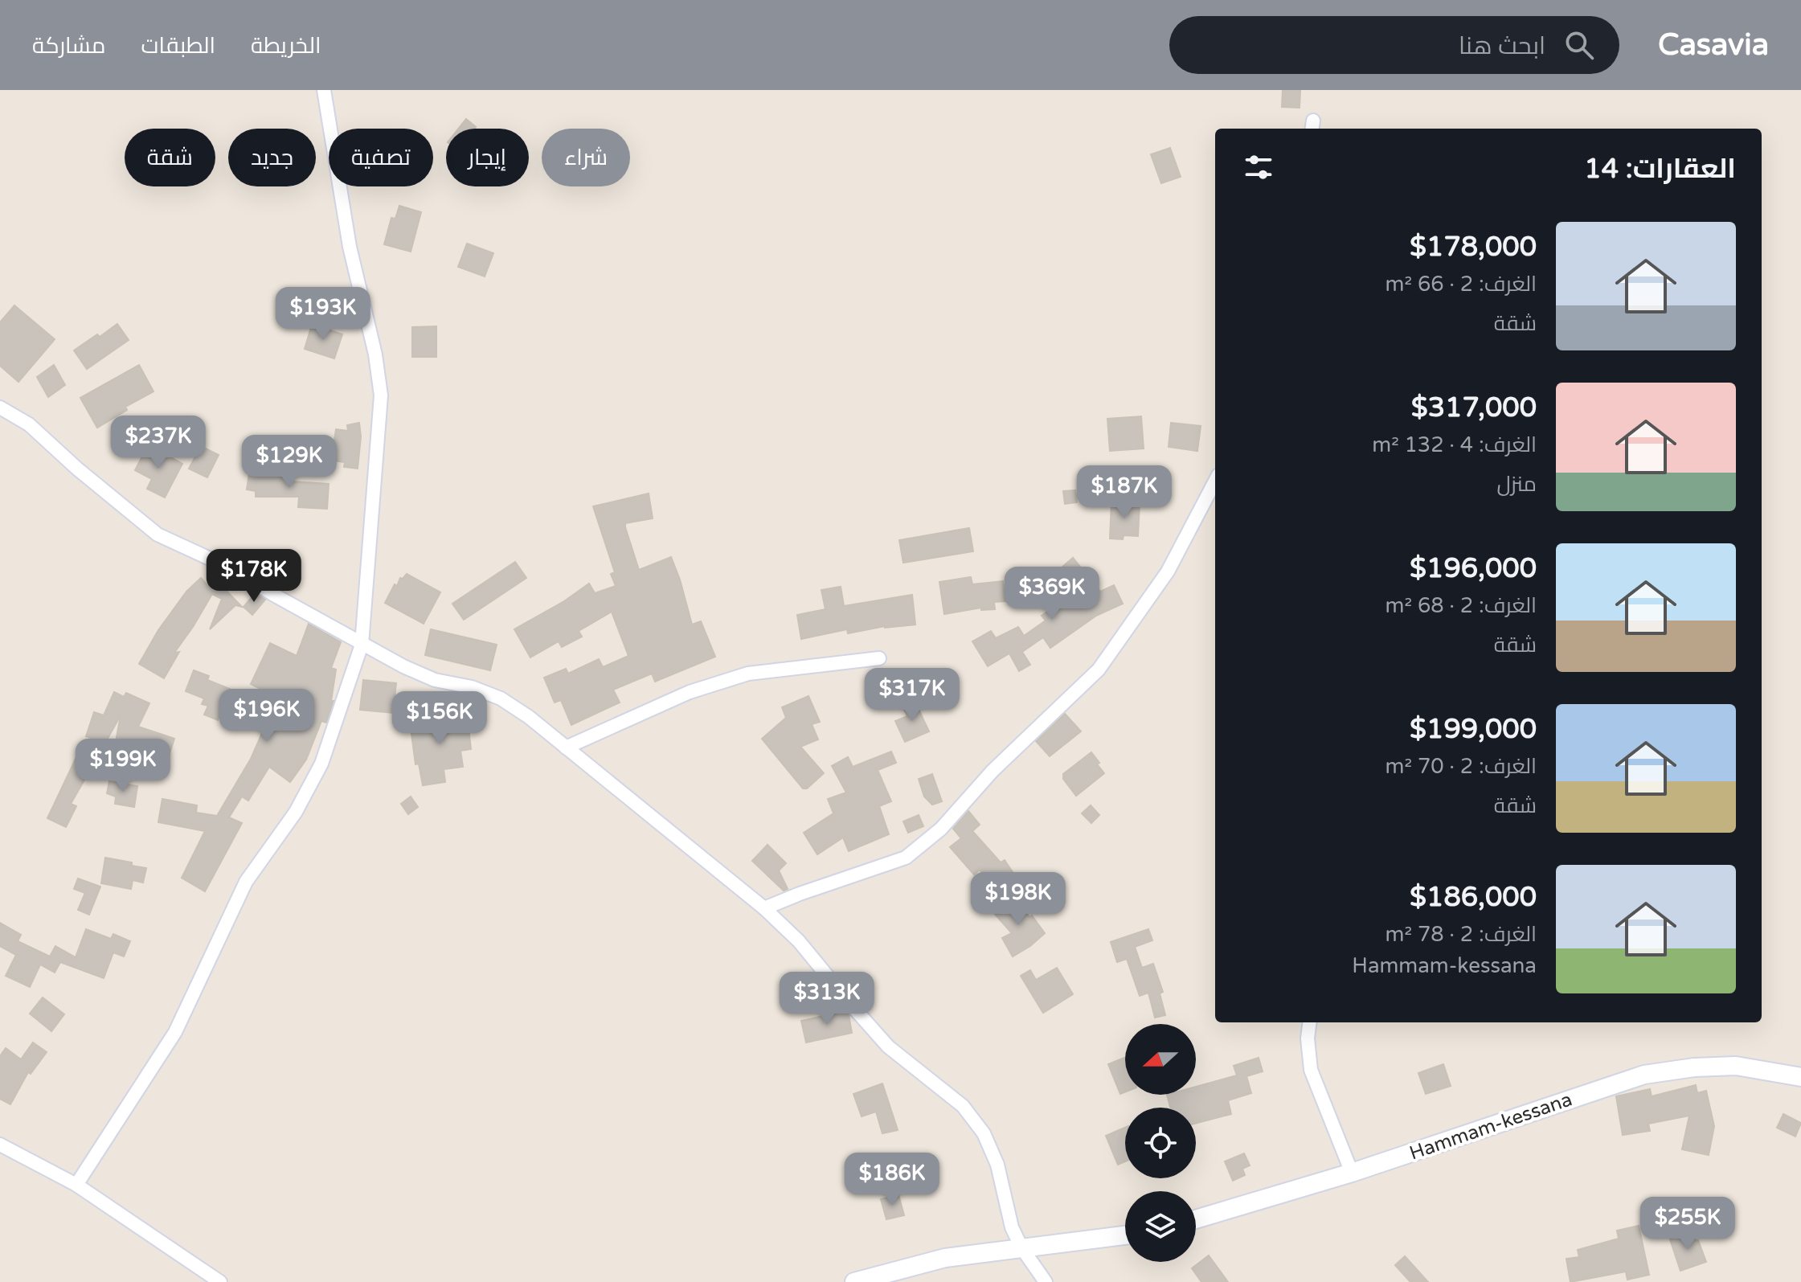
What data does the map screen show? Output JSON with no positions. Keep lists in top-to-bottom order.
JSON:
{
  "streets": {
    "street": ["Hammam-kessana"]
  },
  "north": "left",
  "page": {
    "header": "Casavia",
    "search": "ابحث هنا",
    "nav": ["الخريطة", "الطبقات", "مشاركة"],
    "chip": [
      "شراء",
      "إيجار",
      "تصفية",
      "جديد",
      "شقة"
    ],
    "heading": "العقارات: 14",
    "list": [
      {
        "name": "$178,000",
        "note": "الغرف: 2 · 66 m² · شقة"
      },
      {
        "name": "$317,000",
        "note": "الغرف: 4 · 132 m² · منزل"
      },
      {
        "name": "$196,000",
        "note": "الغرف: 2 · 68 m² · شقة"
      },
      {
        "name": "$199,000",
        "note": "الغرف: 2 · 70 m² · شقة"
      },
      {
        "name": "$186,000",
        "note": "الغرف: 2 · 78 m² · Hammam-kessana"
      }
    ],
    "price": [
      "$193K",
      "$237K",
      "$129K",
      "$187K",
      "$178K",
      "$369K",
      "$317K",
      "$196K",
      "$156K",
      "$199K",
      "$198K",
      "$313K",
      "$186K",
      "$255K"
    ]
  }
}
